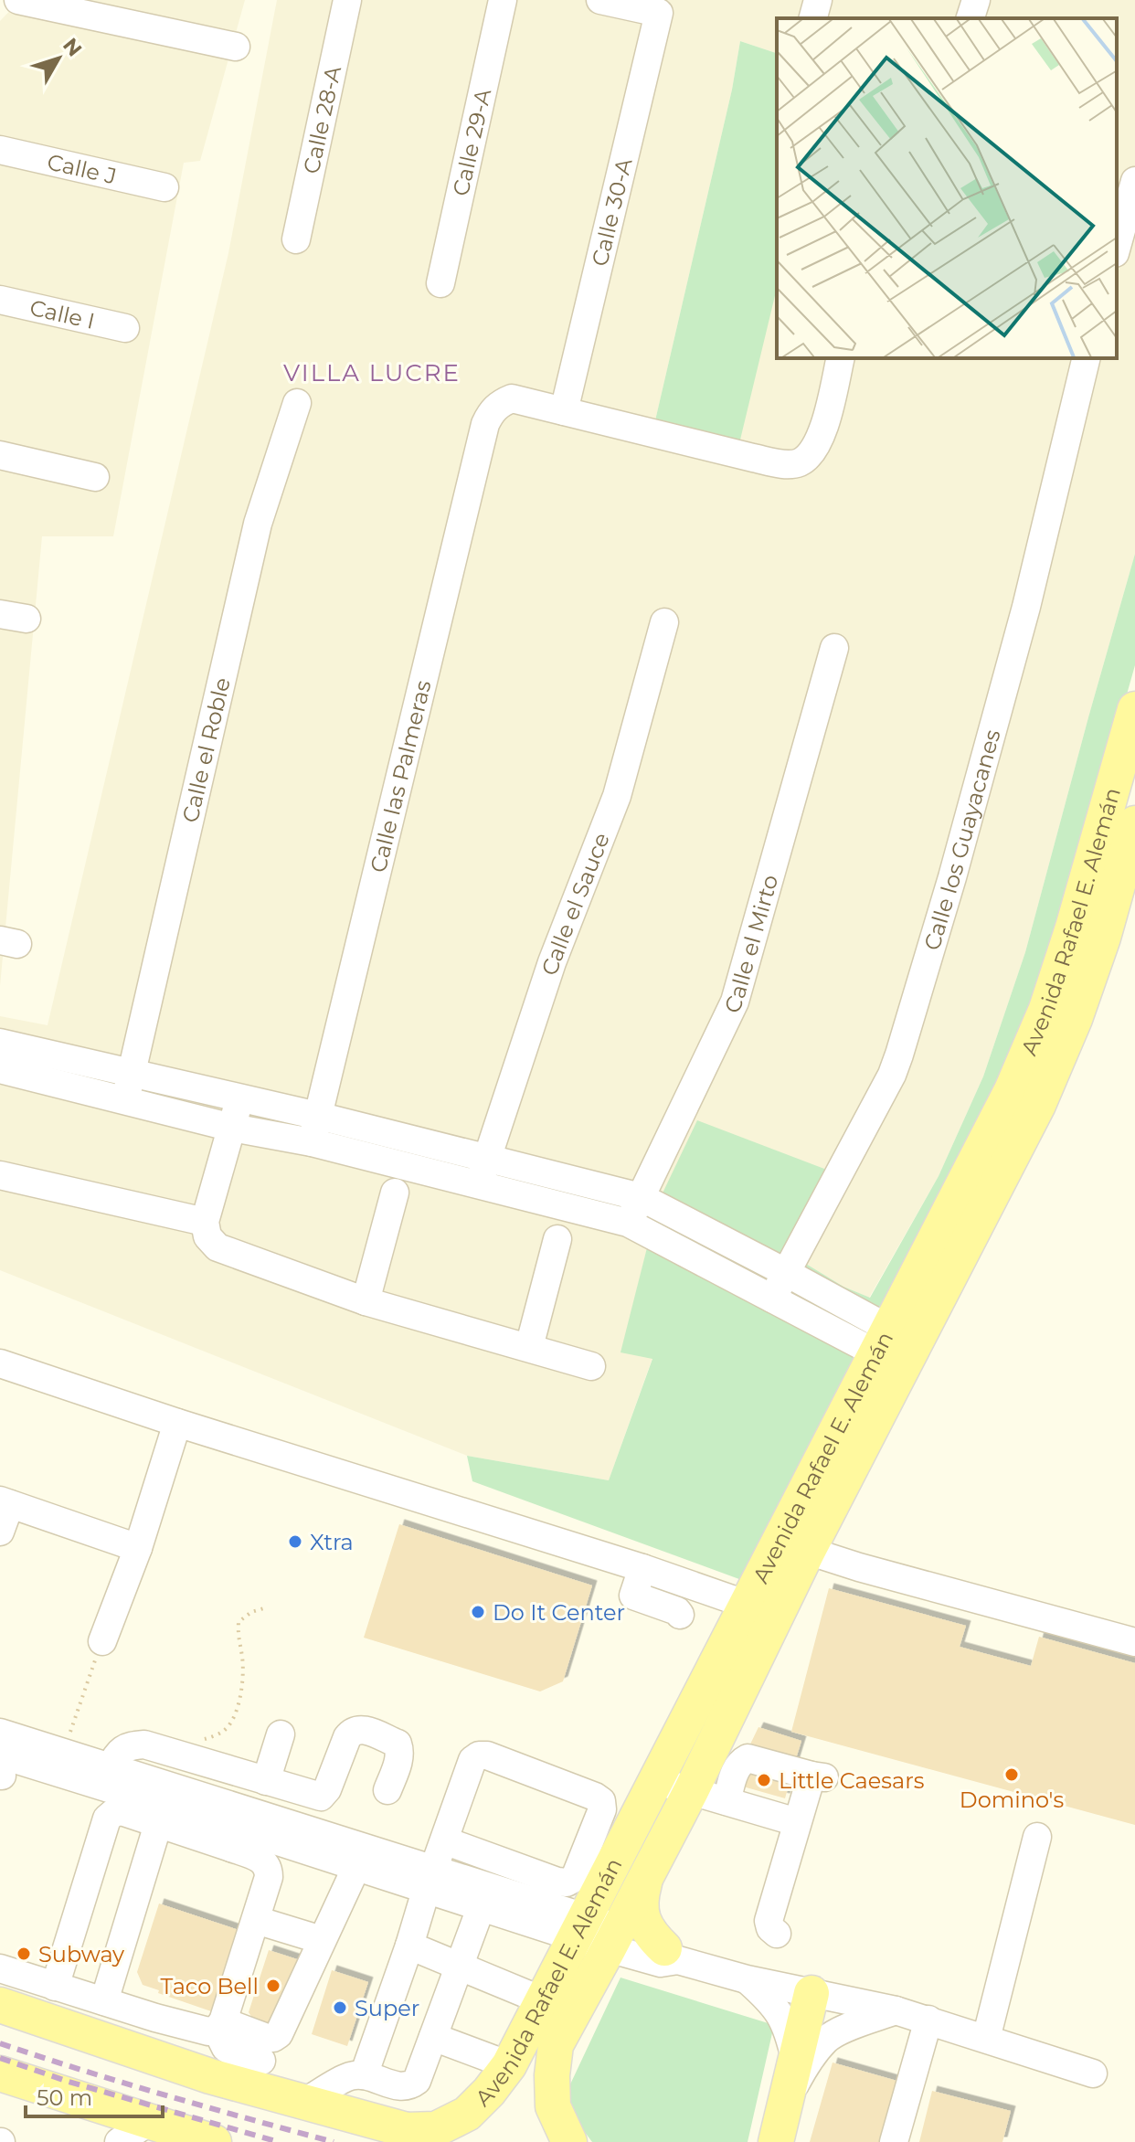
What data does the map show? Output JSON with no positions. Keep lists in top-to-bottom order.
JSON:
{
  "streets": {
    "main road": ["Avenida Rafael E. Alemán"],
    "street": [
      "Calle 28-A",
      "Calle 29-A",
      "Calle J",
      "Calle 30-A",
      "Calle I",
      "Calle el Roble",
      "Calle las Palmeras",
      "Calle los Guayacanes",
      "Calle el Sauce",
      "Calle el Mirto"
    ]
  },
  "crossings": [
    ["Calle 30-A", "Calle las Palmeras"]
  ],
  "districts": ["VILLA LUCRE"],
  "places": [
    "Xtra",
    "Do It Center",
    "Domino's",
    "Little Caesars",
    "Subway",
    "Taco Bell",
    "Super"
  ],
  "scale_bar": "50 m",
  "north": "top right"
}
